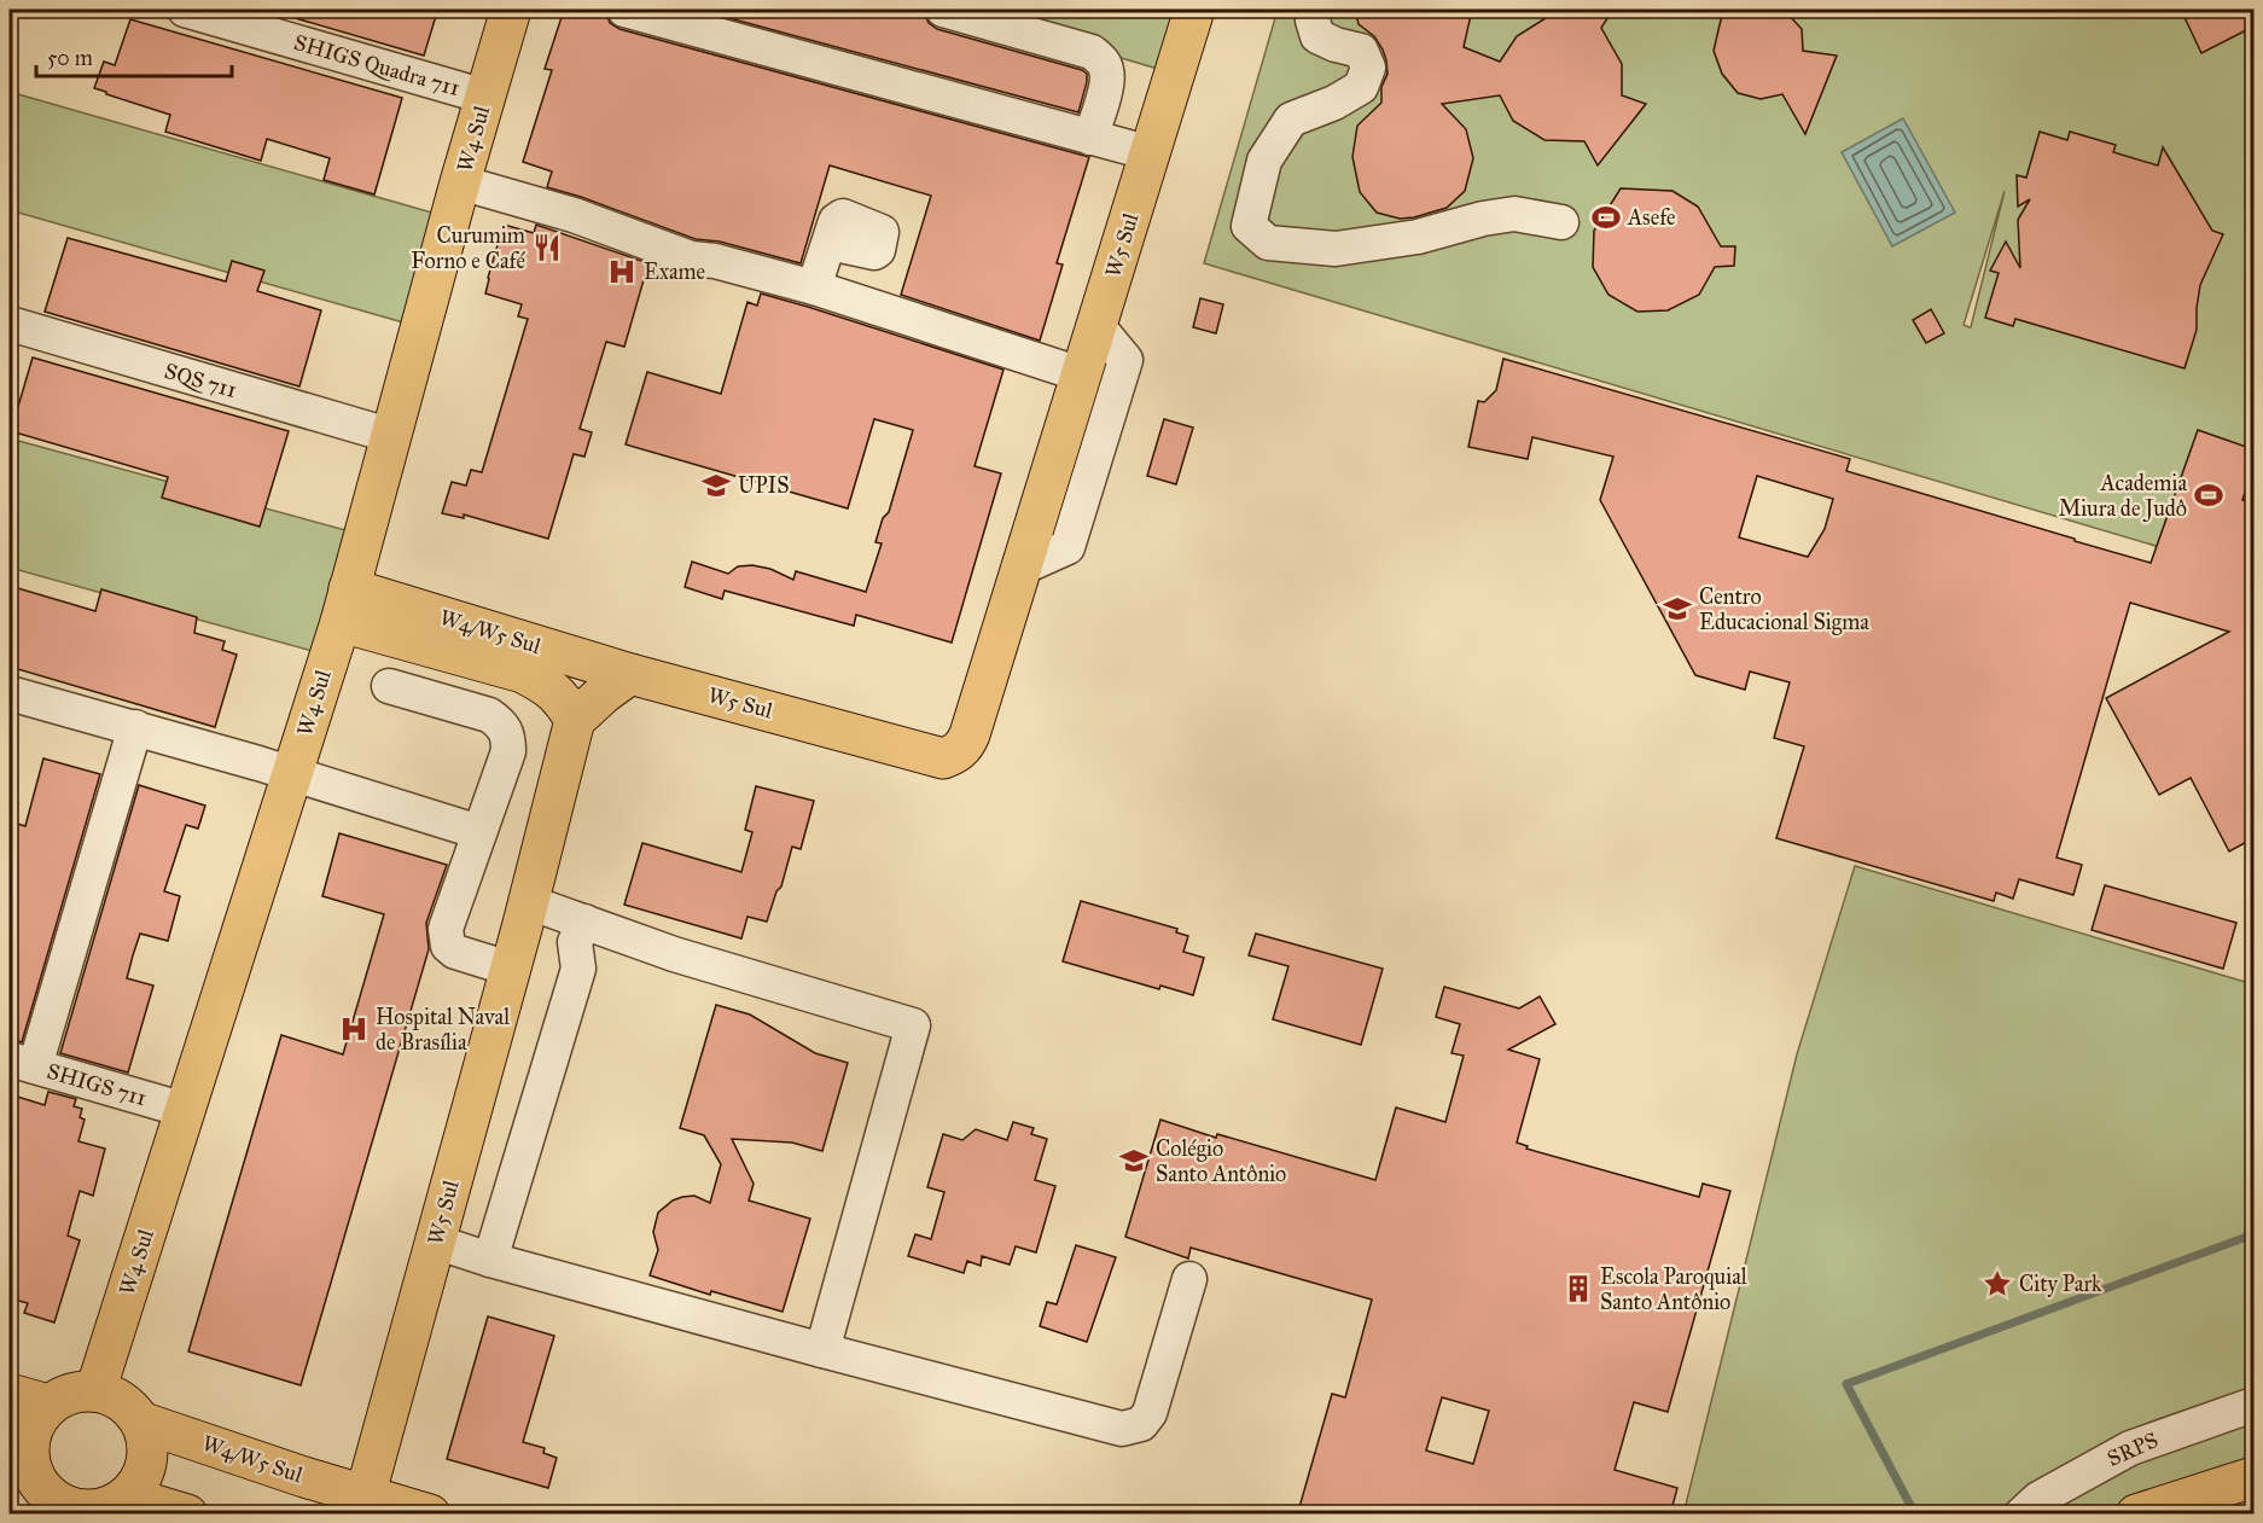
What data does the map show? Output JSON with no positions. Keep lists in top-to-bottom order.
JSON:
{
  "streets": {
    "main road": ["W4 Sul", "W5 Sul", "W4/W5 Sul"],
    "street": [
      "SHIGS Quadra 711",
      "SQS 711",
      "SHIGS 711",
      "SRPS"
    ]
  },
  "crossings": [
    ["SHIGS Quadra 711", "W4 Sul"],
    ["W4 Sul", "SQS 711"],
    ["W4 Sul", "W4/W5 Sul"],
    ["W4 Sul", "SHIGS 711"],
    ["W5 Sul", "W4/W5 Sul"]
  ],
  "places": {
    "sports": ["Asefe", "Academia Miura de Judô"],
    "restaurant": ["Curumim Forno e Café"],
    "hospital": ["Exame", "Hospital Naval de Brasília"],
    "school or university": ["UPIS", "Centro Educacional Sigma", "Colégio Santo Antônio"],
    "place": ["City Park"],
    "building": ["Escola Paroquial Santo Antônio"]
  },
  "scale_bar": "50 m"
}
